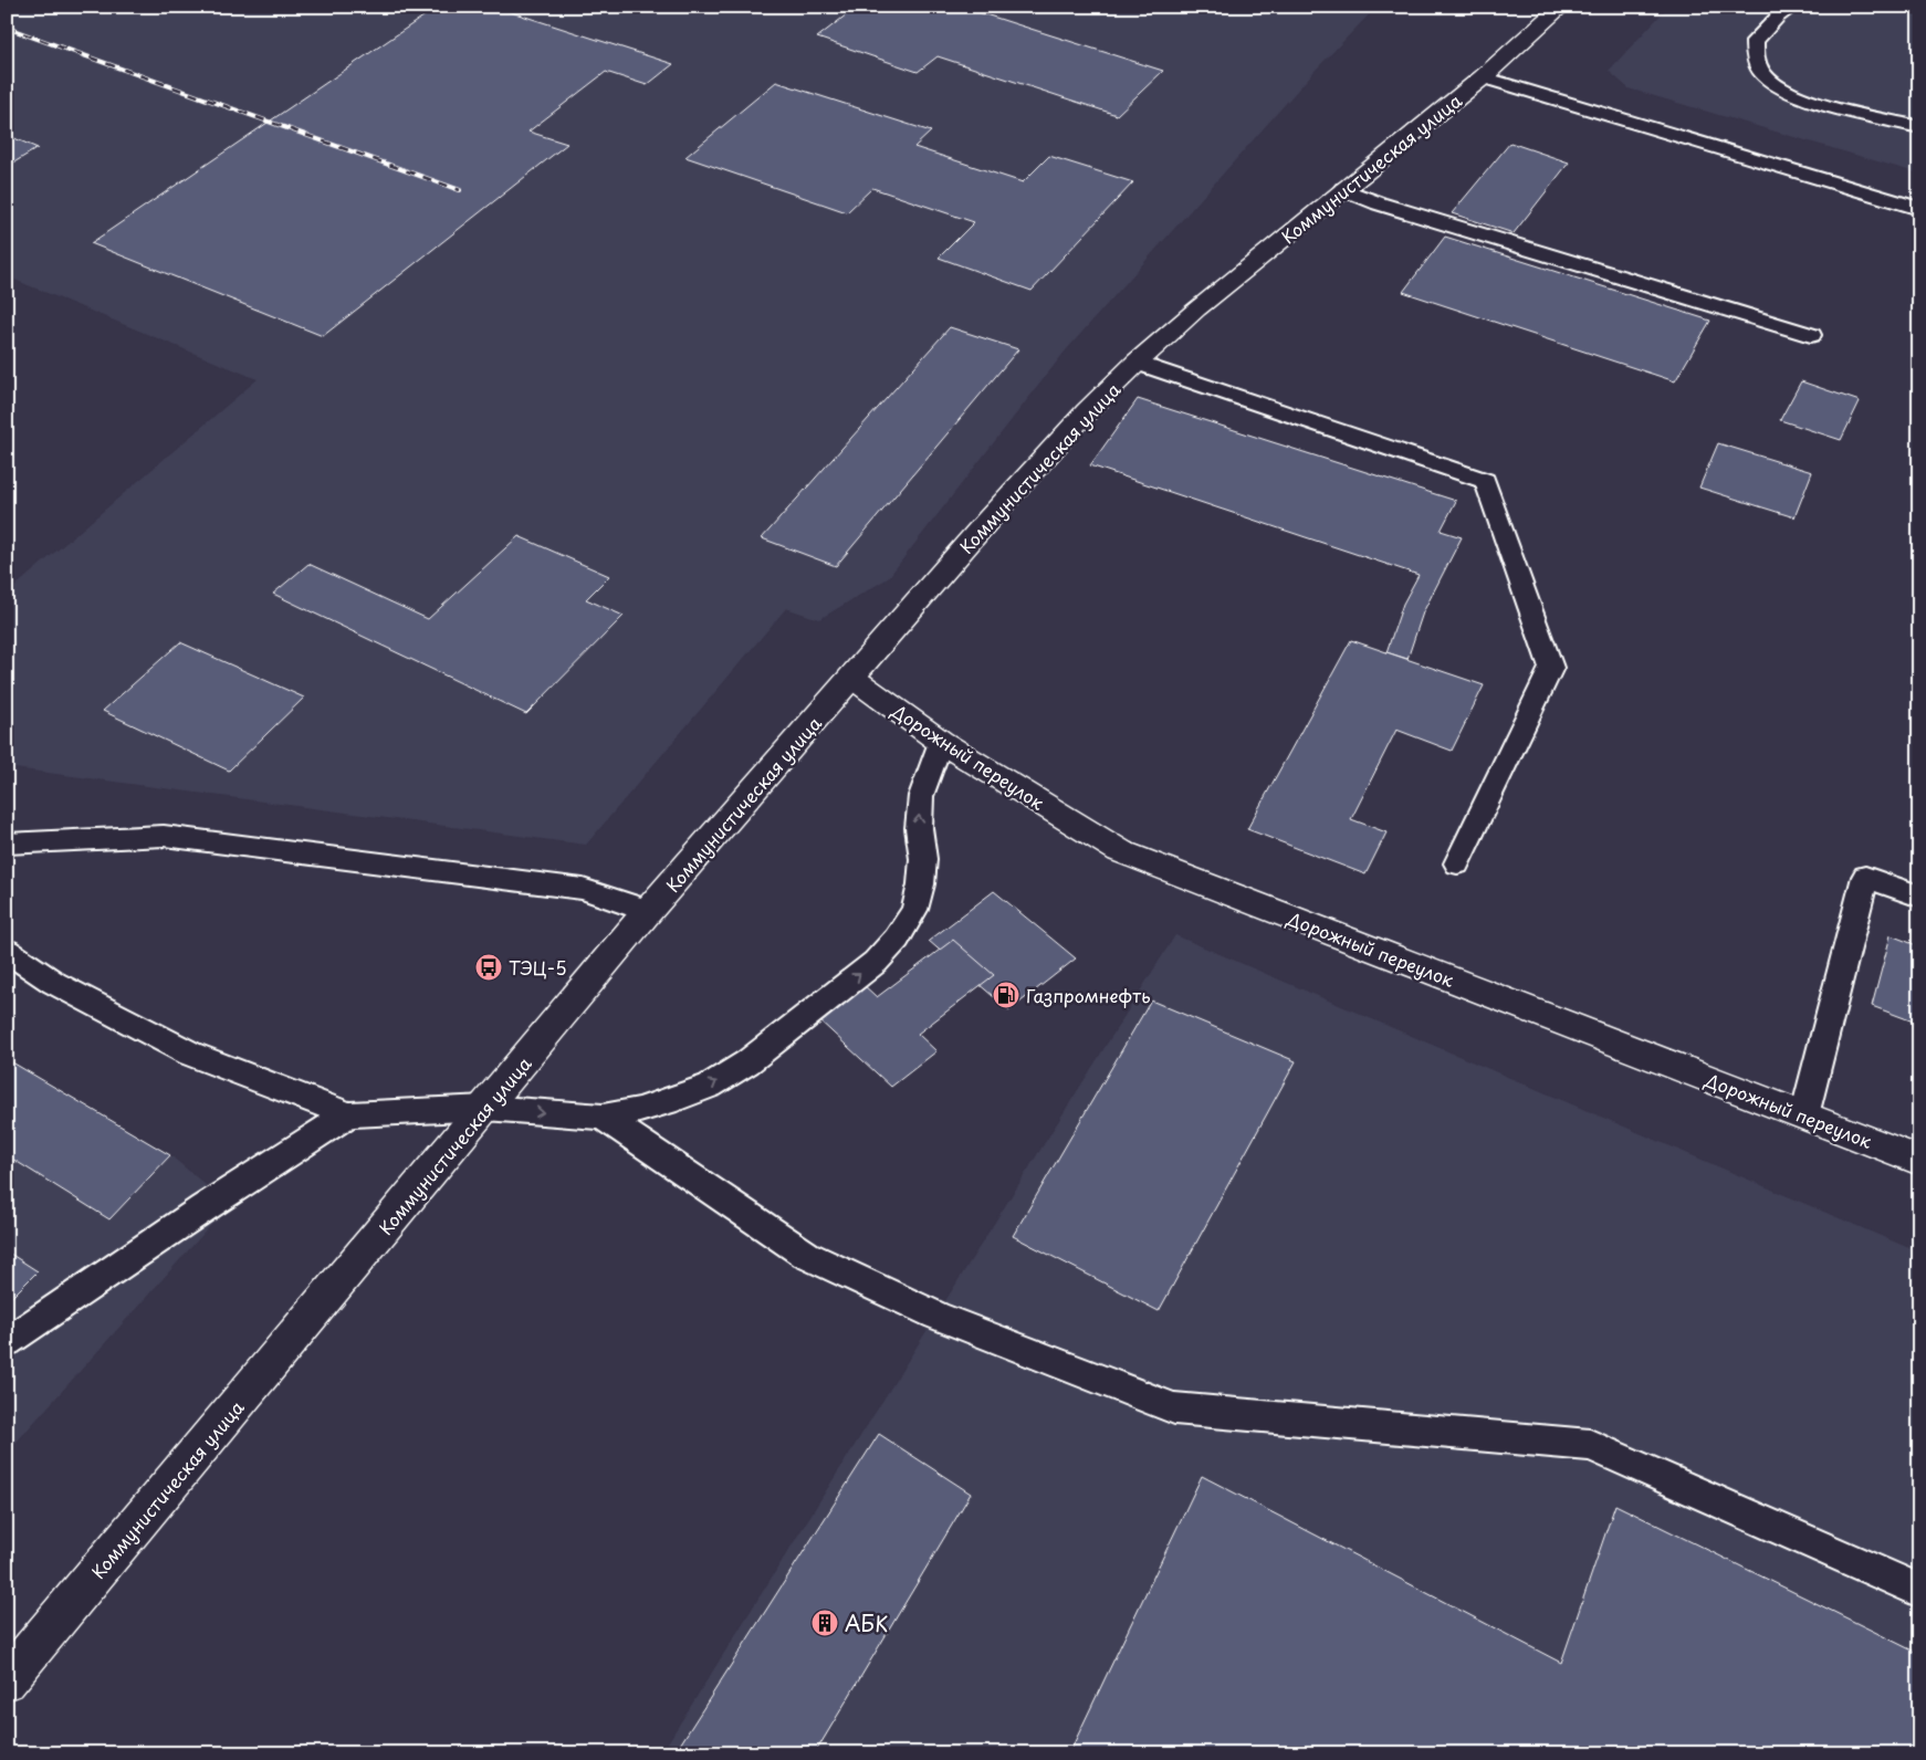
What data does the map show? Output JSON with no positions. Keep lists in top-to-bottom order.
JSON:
{
  "streets": {
    "main road": ["Коммунистическая улица", "Дорожный переулок"]
  },
  "crossings": [
    ["Коммунистическая улица", "Дорожный переулок"]
  ],
  "places": {
    "bus stop": ["ТЭЦ-5"],
    "fuel station": ["Газпромнефть"],
    "building": ["АБК"]
  }
}
